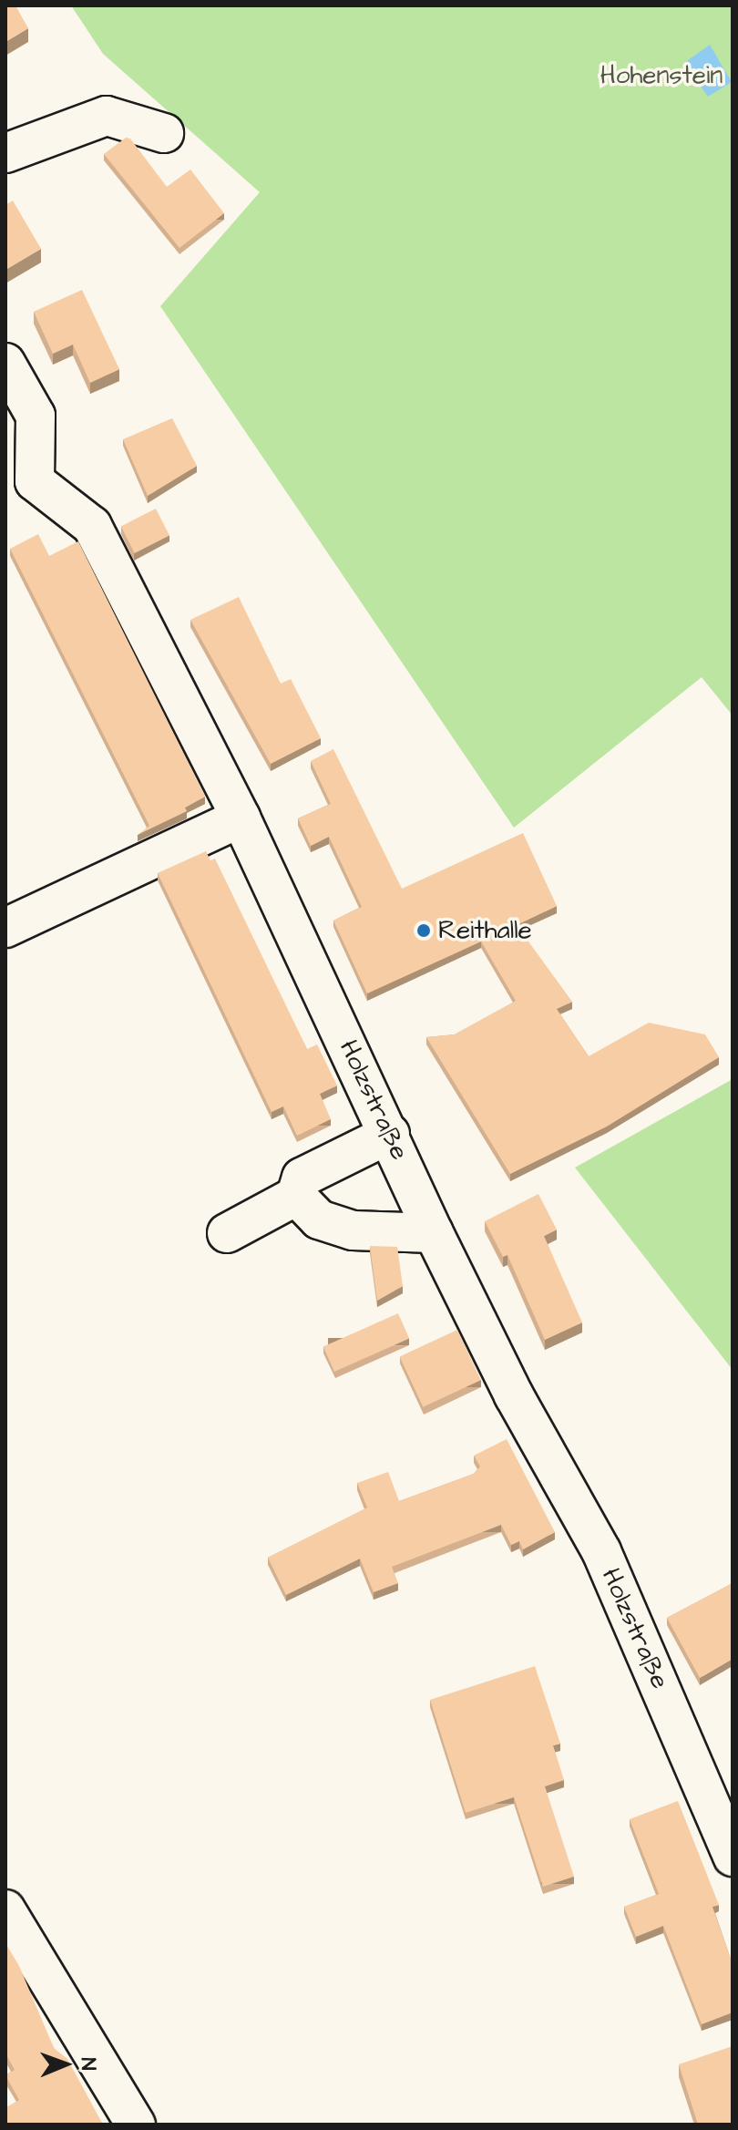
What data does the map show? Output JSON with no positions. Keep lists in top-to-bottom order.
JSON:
{
  "streets": {
    "street": ["Holzstraße"]
  },
  "parks": ["Hohenstein"],
  "places": ["Reithalle"],
  "north": "right"
}
